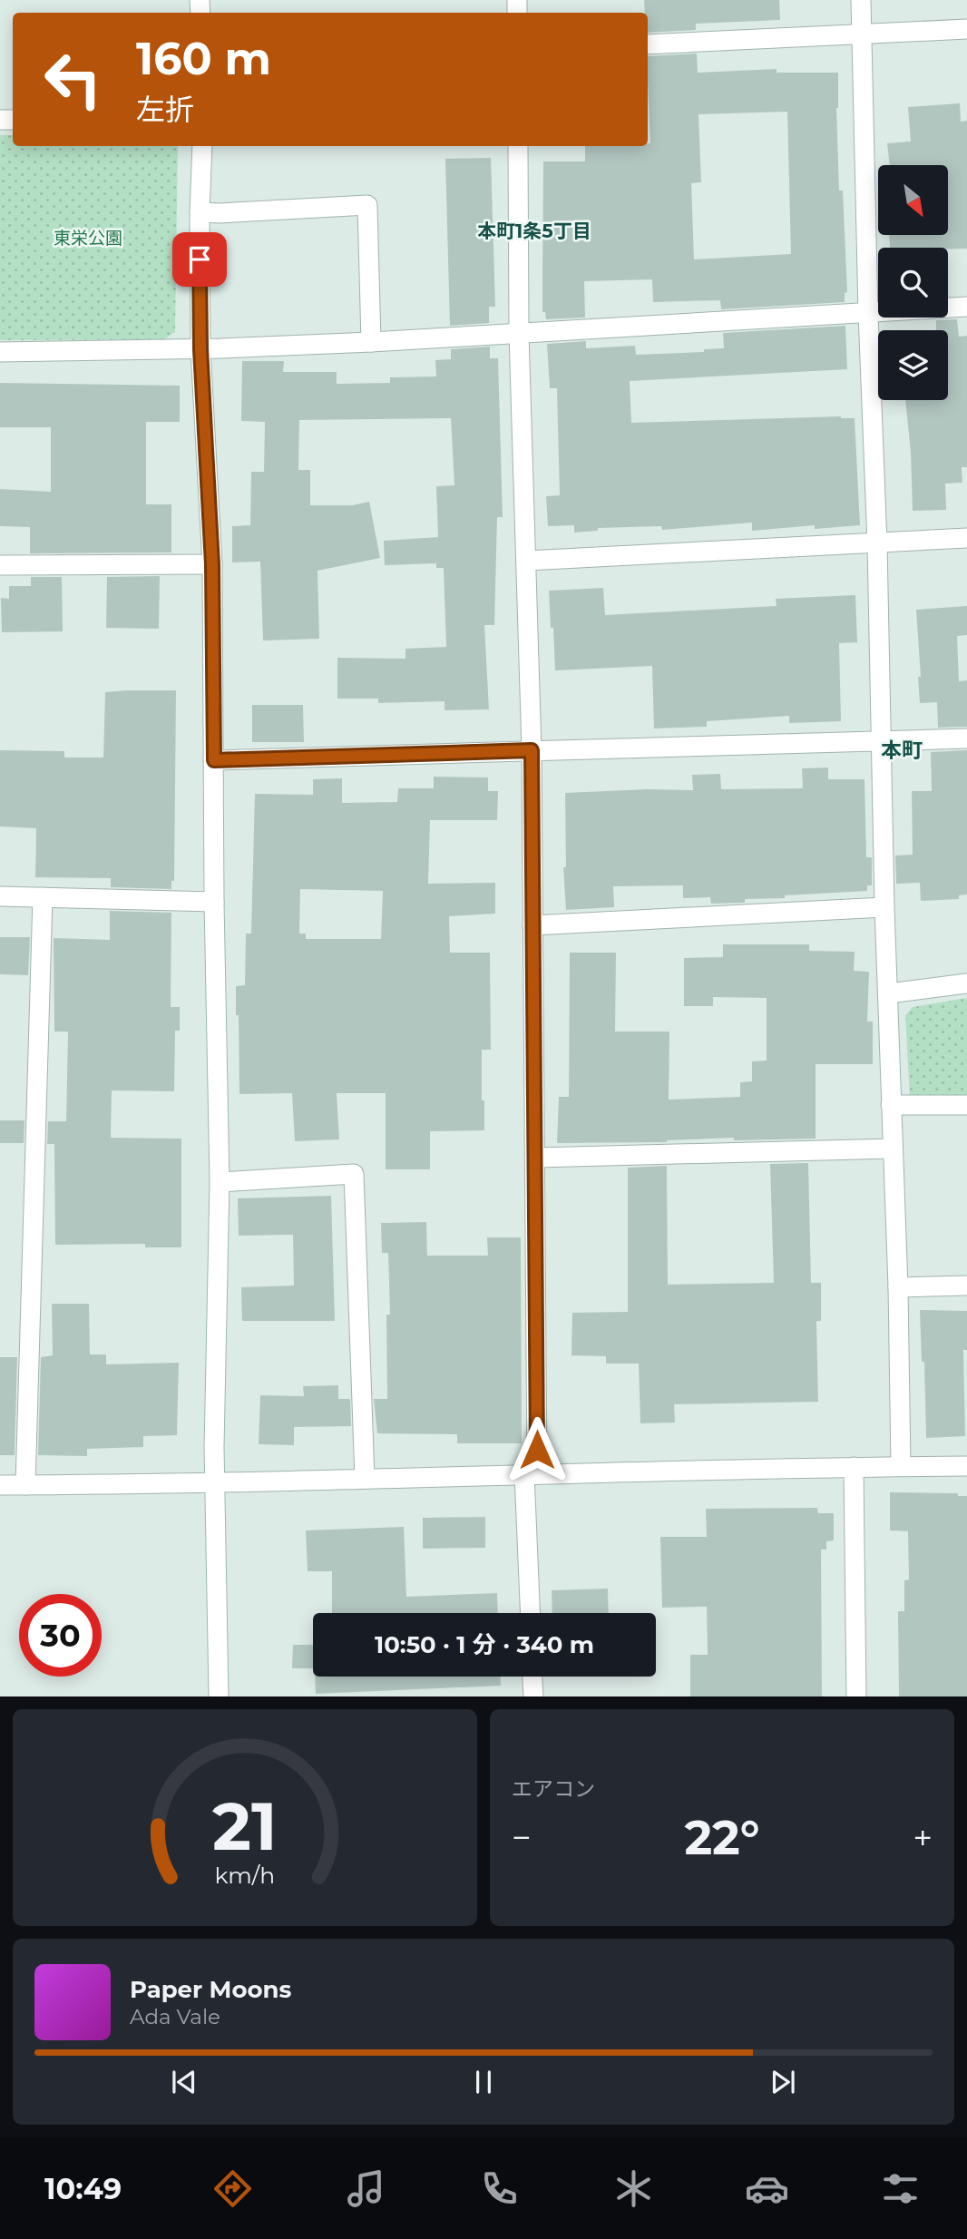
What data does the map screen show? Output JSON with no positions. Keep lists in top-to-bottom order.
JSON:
{
  "districts": ["本町1条5丁目", "本町"],
  "parks": ["東栄公園"],
  "north": "bottom right",
  "page": {
    "turn": ["160 m", "左折"],
    "limit": "30",
    "trip": "10:50 · 1 分 · 340 m",
    "tile": "エアコン",
    "heat": ["−", "22°", "+"],
    "song": ["Paper Moons", "Ada Vale"],
    "tabs": "10:49",
    "gauge": ["21", "km/h"]
  }
}
